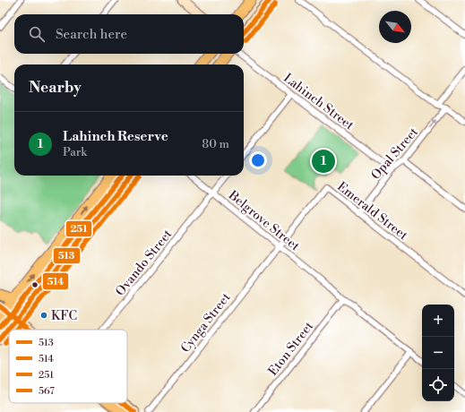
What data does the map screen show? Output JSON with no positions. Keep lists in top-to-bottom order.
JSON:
{
  "streets": {
    "street": [
      "Lahinch Street",
      "Opal Street",
      "Emerald Street",
      "Belgrove Street",
      "Ovando Street",
      "Cynga Street",
      "Eton Street"
    ]
  },
  "crossings": [
    ["Lahinch Street", "Opal Street"],
    ["Opal Street", "Emerald Street"],
    ["Emerald Street", "Belgrove Street"],
    ["Emerald Street", "Cynga Street"],
    ["Belgrove Street", "Ovando Street"],
    ["Belgrove Street", "Cynga Street"],
    ["Belgrove Street", "Eton Street"]
  ],
  "one_way": ["Opal Street"],
  "places": ["KFC"],
  "lines": [
    "transit line 513",
    "transit line 514",
    "transit line 251",
    "transit line 567"
  ],
  "legend": [
    "513",
    "514",
    "251",
    "567"
  ],
  "north": "bottom right",
  "page": {
    "search": "Search here",
    "heading": "Nearby",
    "list": [
      {
        "mark": "1",
        "name": "Lahinch Reserve",
        "note": "Park",
        "value": "80 m"
      }
    ],
    "pins": "1",
    "map_buttons": ["+", "−"]
  }
}
